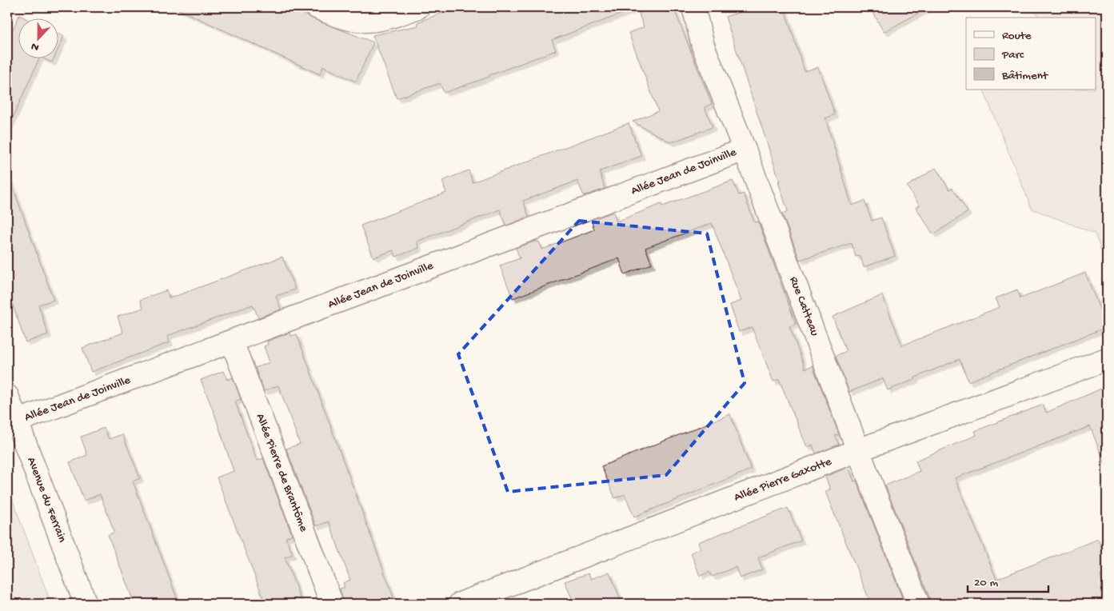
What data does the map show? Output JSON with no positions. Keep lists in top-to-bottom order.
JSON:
{
  "streets": {
    "street": [
      "Allée Jean de Joinville",
      "Rue Catteau",
      "Allée Pierre de Brantôme",
      "Allée Pierre Gaxotte",
      "Avenue du Ferrain"
    ]
  },
  "crossings": [
    ["Allée Jean de Joinville", "Rue Catteau"],
    ["Allée Jean de Joinville", "Allée Pierre de Brantôme"],
    ["Allée Jean de Joinville", "Avenue du Ferrain"],
    ["Rue Catteau", "Allée Pierre Gaxotte"]
  ],
  "legend": ["Route", "Parc", "Bâtiment"],
  "scale_bar": "20 m",
  "north": "bottom"
}
